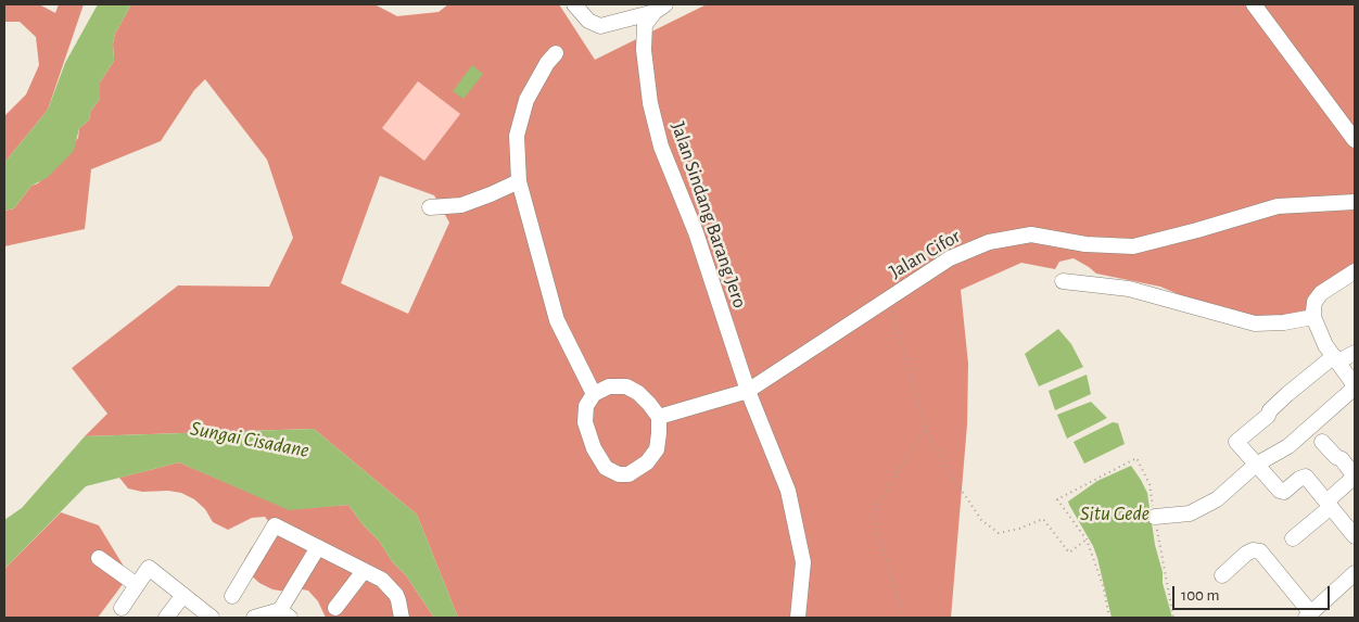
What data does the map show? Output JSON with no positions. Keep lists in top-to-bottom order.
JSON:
{
  "streets": {
    "street": ["Jalan Sindang Barang Jero", "Jalan Cifor"]
  },
  "crossings": [
    ["Jalan Sindang Barang Jero", "Jalan Cifor"]
  ],
  "water": ["Sungai Cisadane", "Situ Gede"],
  "scale_bar": "100 m"
}
